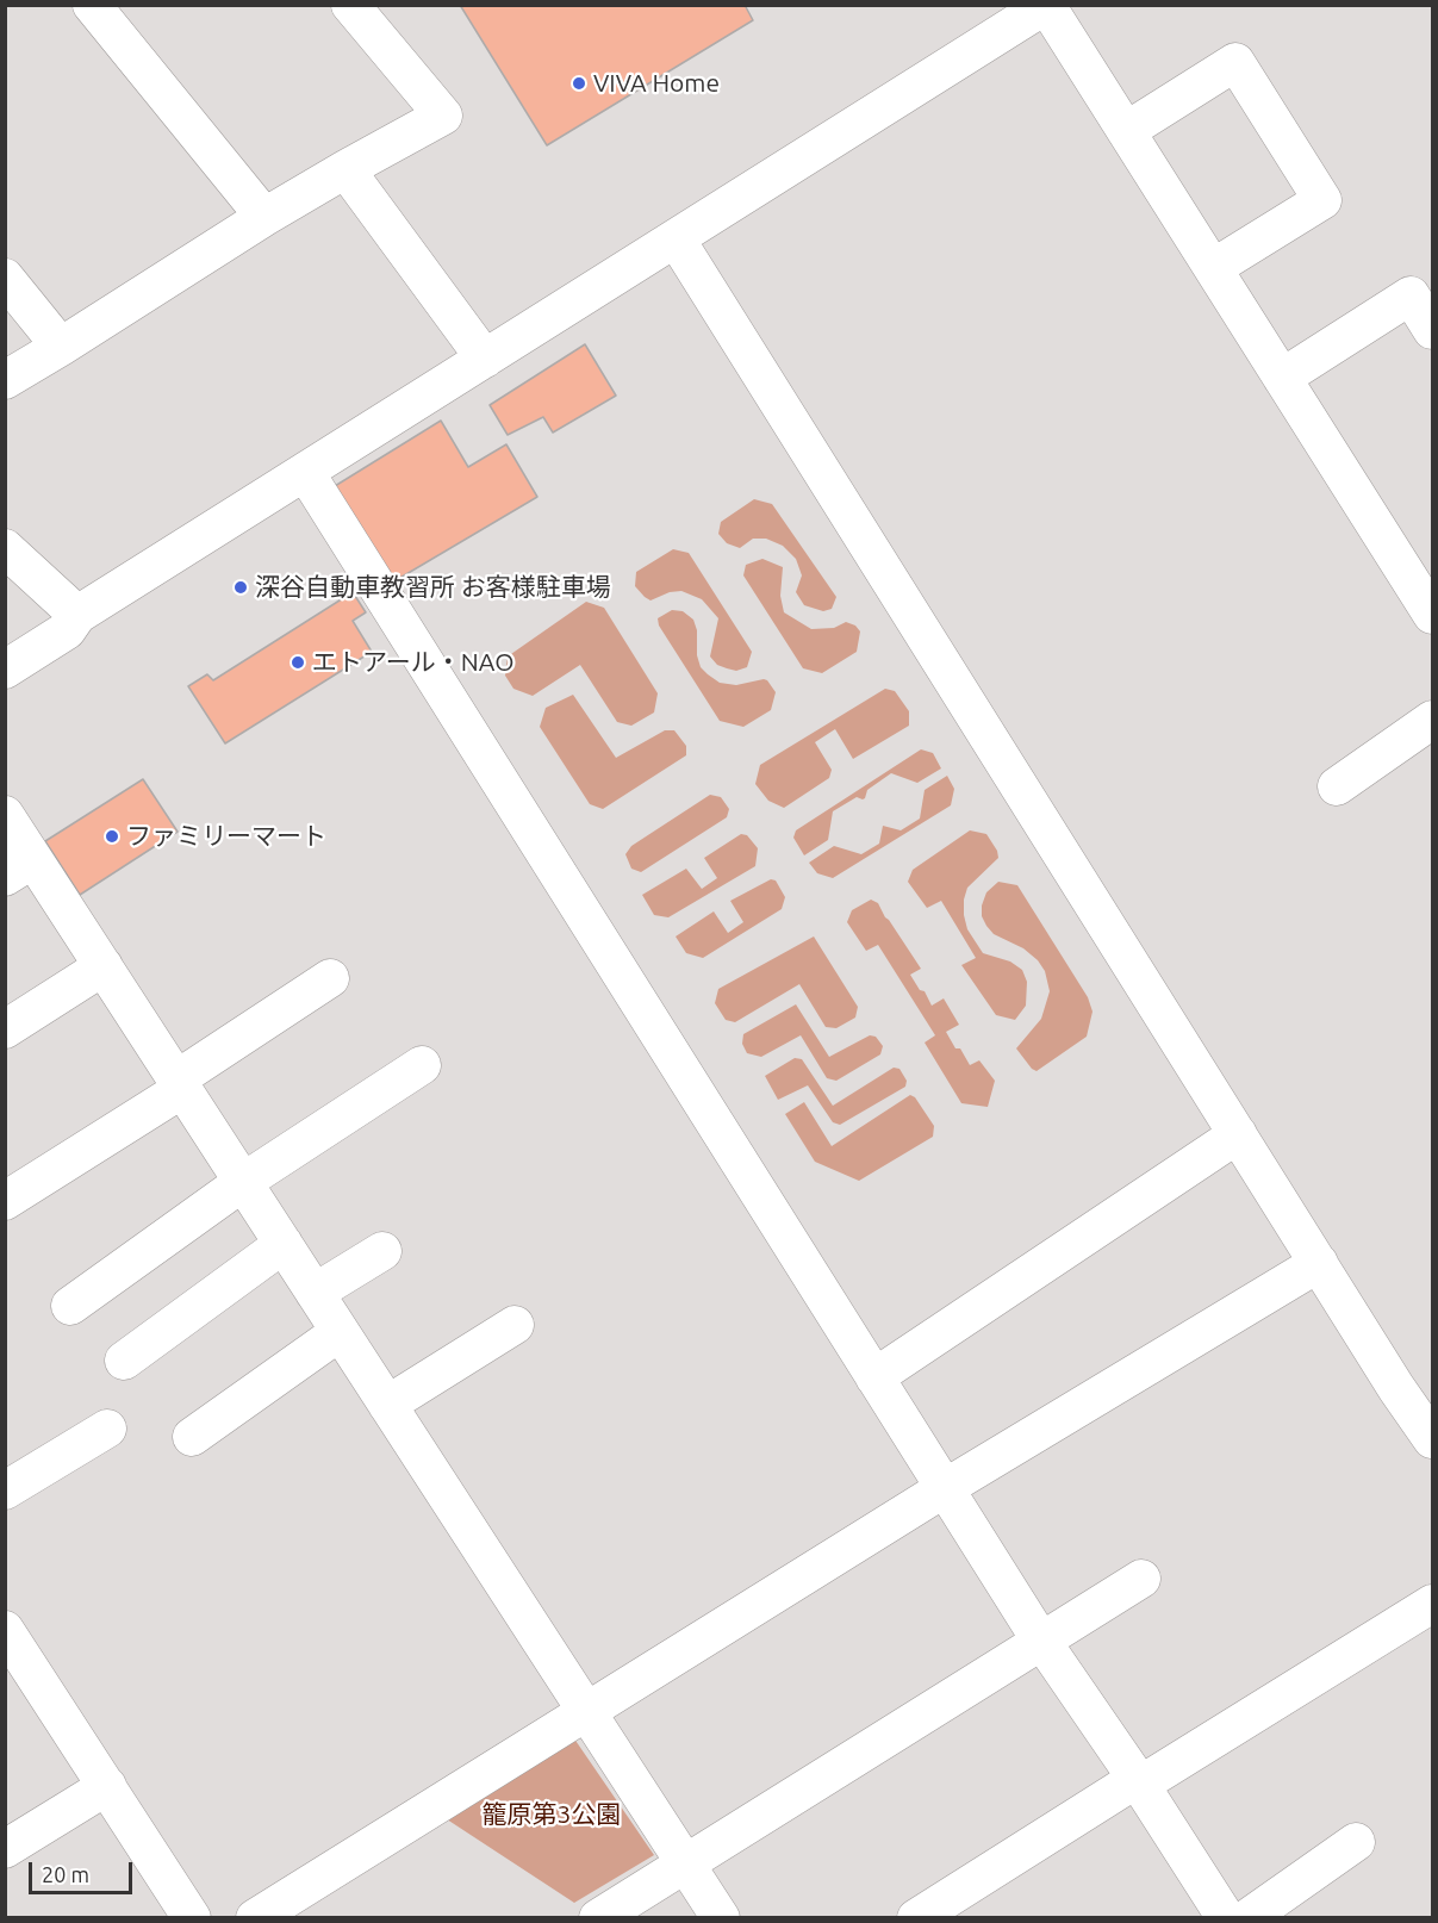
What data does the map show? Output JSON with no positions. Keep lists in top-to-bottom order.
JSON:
{
  "parks": ["籠原第3公園"],
  "places": [
    "VIVA Home",
    "深谷自動車教習所 お客様駐車場",
    "エトアール・NAO",
    "ファミリーマート"
  ],
  "scale_bar": "20 m"
}
